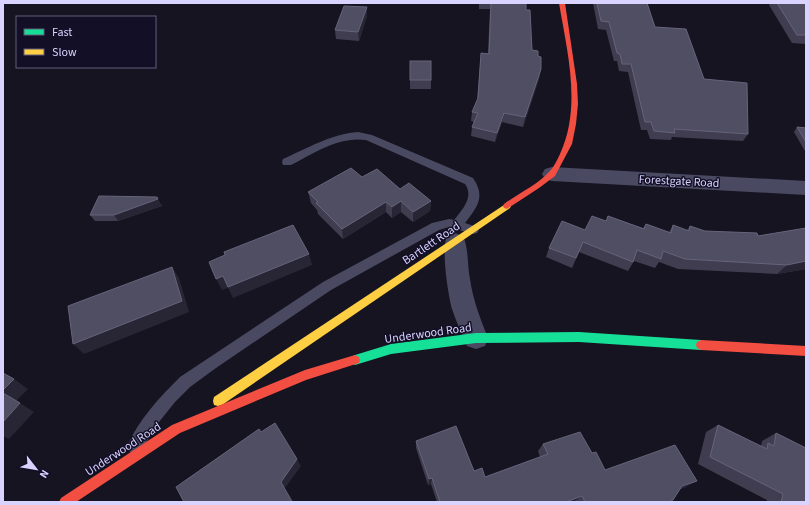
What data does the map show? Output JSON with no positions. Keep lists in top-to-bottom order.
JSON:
{
  "streets": {
    "street": ["Forestgate Road", "Bartlett Road", "Underwood Road"]
  },
  "crossings": [
    ["Forestgate Road", "Bartlett Road"],
    ["Bartlett Road", "Underwood Road"]
  ],
  "legend": ["Fast", "Slow"],
  "north": "bottom right"
}
